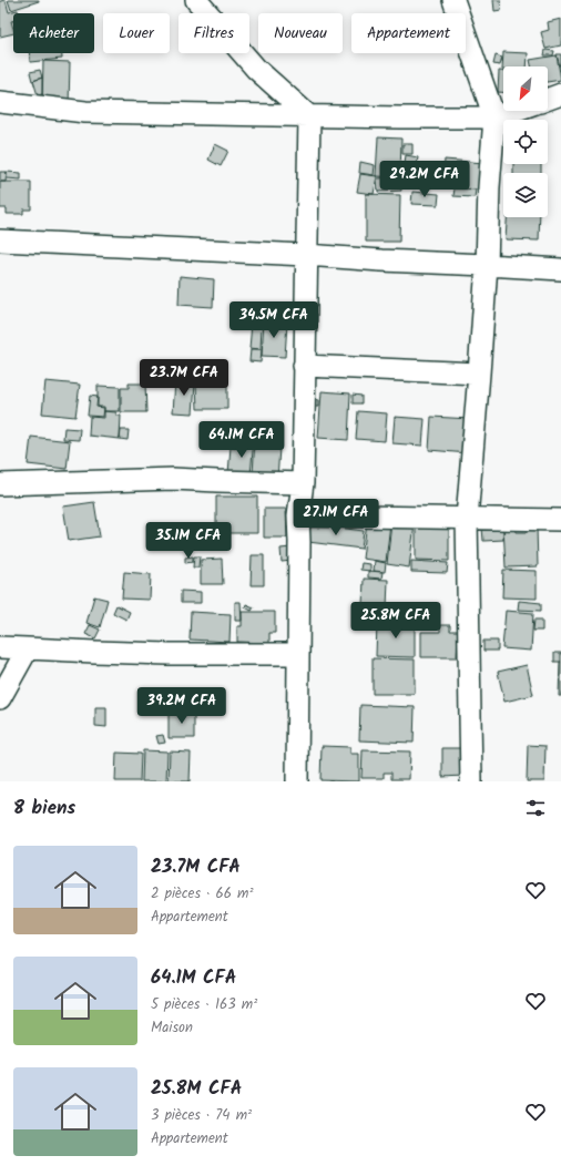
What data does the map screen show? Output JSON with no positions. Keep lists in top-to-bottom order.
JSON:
{
  "north": "bottom left",
  "page": {
    "chip": [
      "Acheter",
      "Louer",
      "Filtres",
      "Nouveau",
      "Appartement"
    ],
    "price": [
      "29.2M CFA",
      "34.5M CFA",
      "23.7M CFA",
      "64.1M CFA",
      "27.1M CFA",
      "35.1M CFA",
      "25.8M CFA",
      "39.2M CFA"
    ],
    "heading": "8 biens",
    "list": [
      {
        "name": "23.7M CFA",
        "note": "2 pièces · 66 m² · Appartement"
      },
      {
        "name": "64.1M CFA",
        "note": "5 pièces · 163 m² · Maison"
      },
      {
        "name": "25.8M CFA",
        "note": "3 pièces · 74 m² · Appartement"
      }
    ]
  }
}
